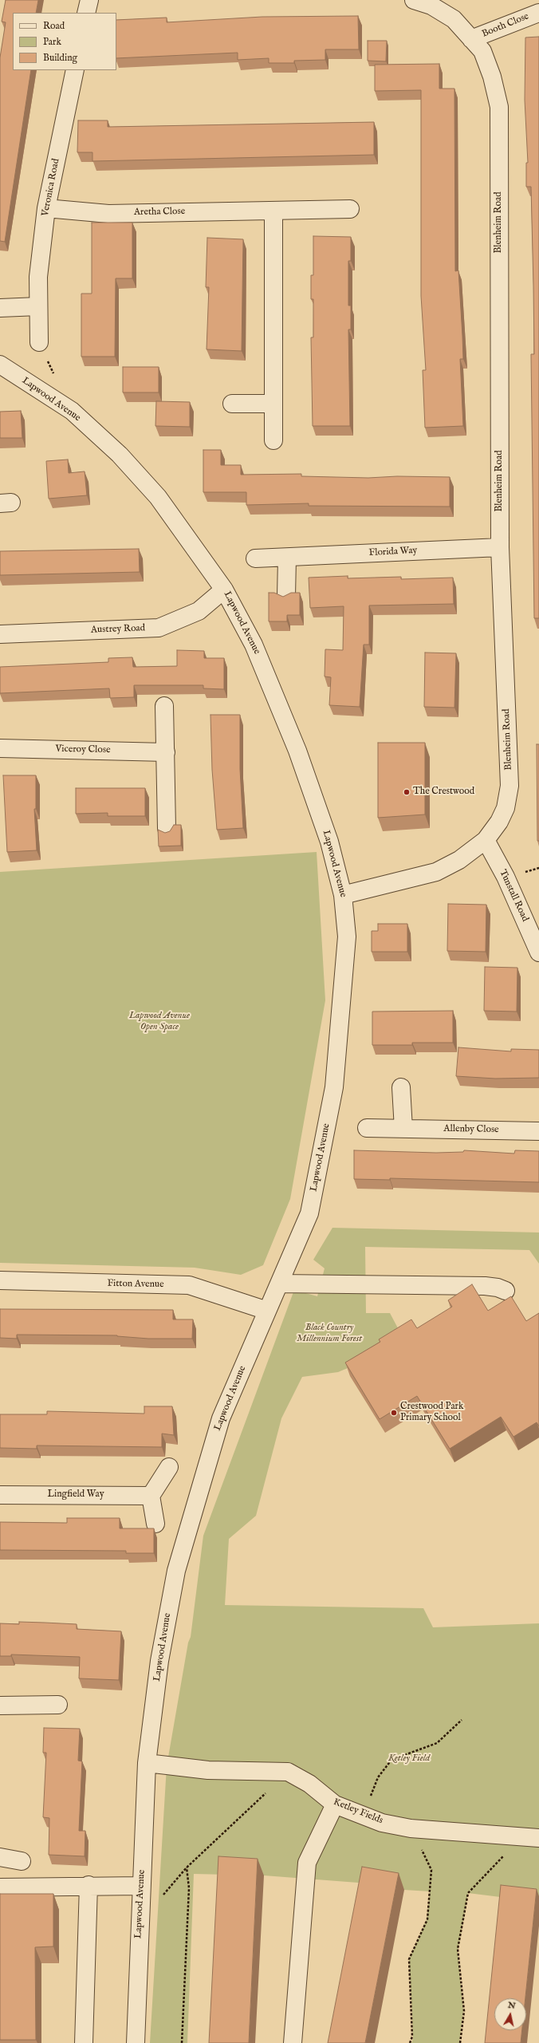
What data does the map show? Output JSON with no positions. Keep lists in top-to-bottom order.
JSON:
{
  "streets": {
    "street": [
      "Booth Close",
      "Veronica Road",
      "Aretha Close",
      "Blenheim Road",
      "Lapwood Avenue",
      "Florida Way",
      "Austrey Road",
      "Viceroy Close",
      "Tunstall Road",
      "Allenby Close",
      "Fitton Avenue",
      "Lingfield Way",
      "Ketley Fields"
    ]
  },
  "crossings": [
    ["Booth Close", "Blenheim Road"],
    ["Veronica Road", "Aretha Close"],
    ["Blenheim Road", "Lapwood Avenue"],
    ["Blenheim Road", "Florida Way"],
    ["Blenheim Road", "Tunstall Road"],
    ["Lapwood Avenue", "Austrey Road"],
    ["Lapwood Avenue", "Fitton Avenue"],
    ["Lapwood Avenue", "Ketley Fields"]
  ],
  "parks": ["Lapwood Avenue Open Space", "Black Country Millennium Forest", "Ketley Field"],
  "places": ["The Crestwood", "Crestwood Park Primary School"],
  "legend": ["Road", "Park", "Building"],
  "north": "top"
}
